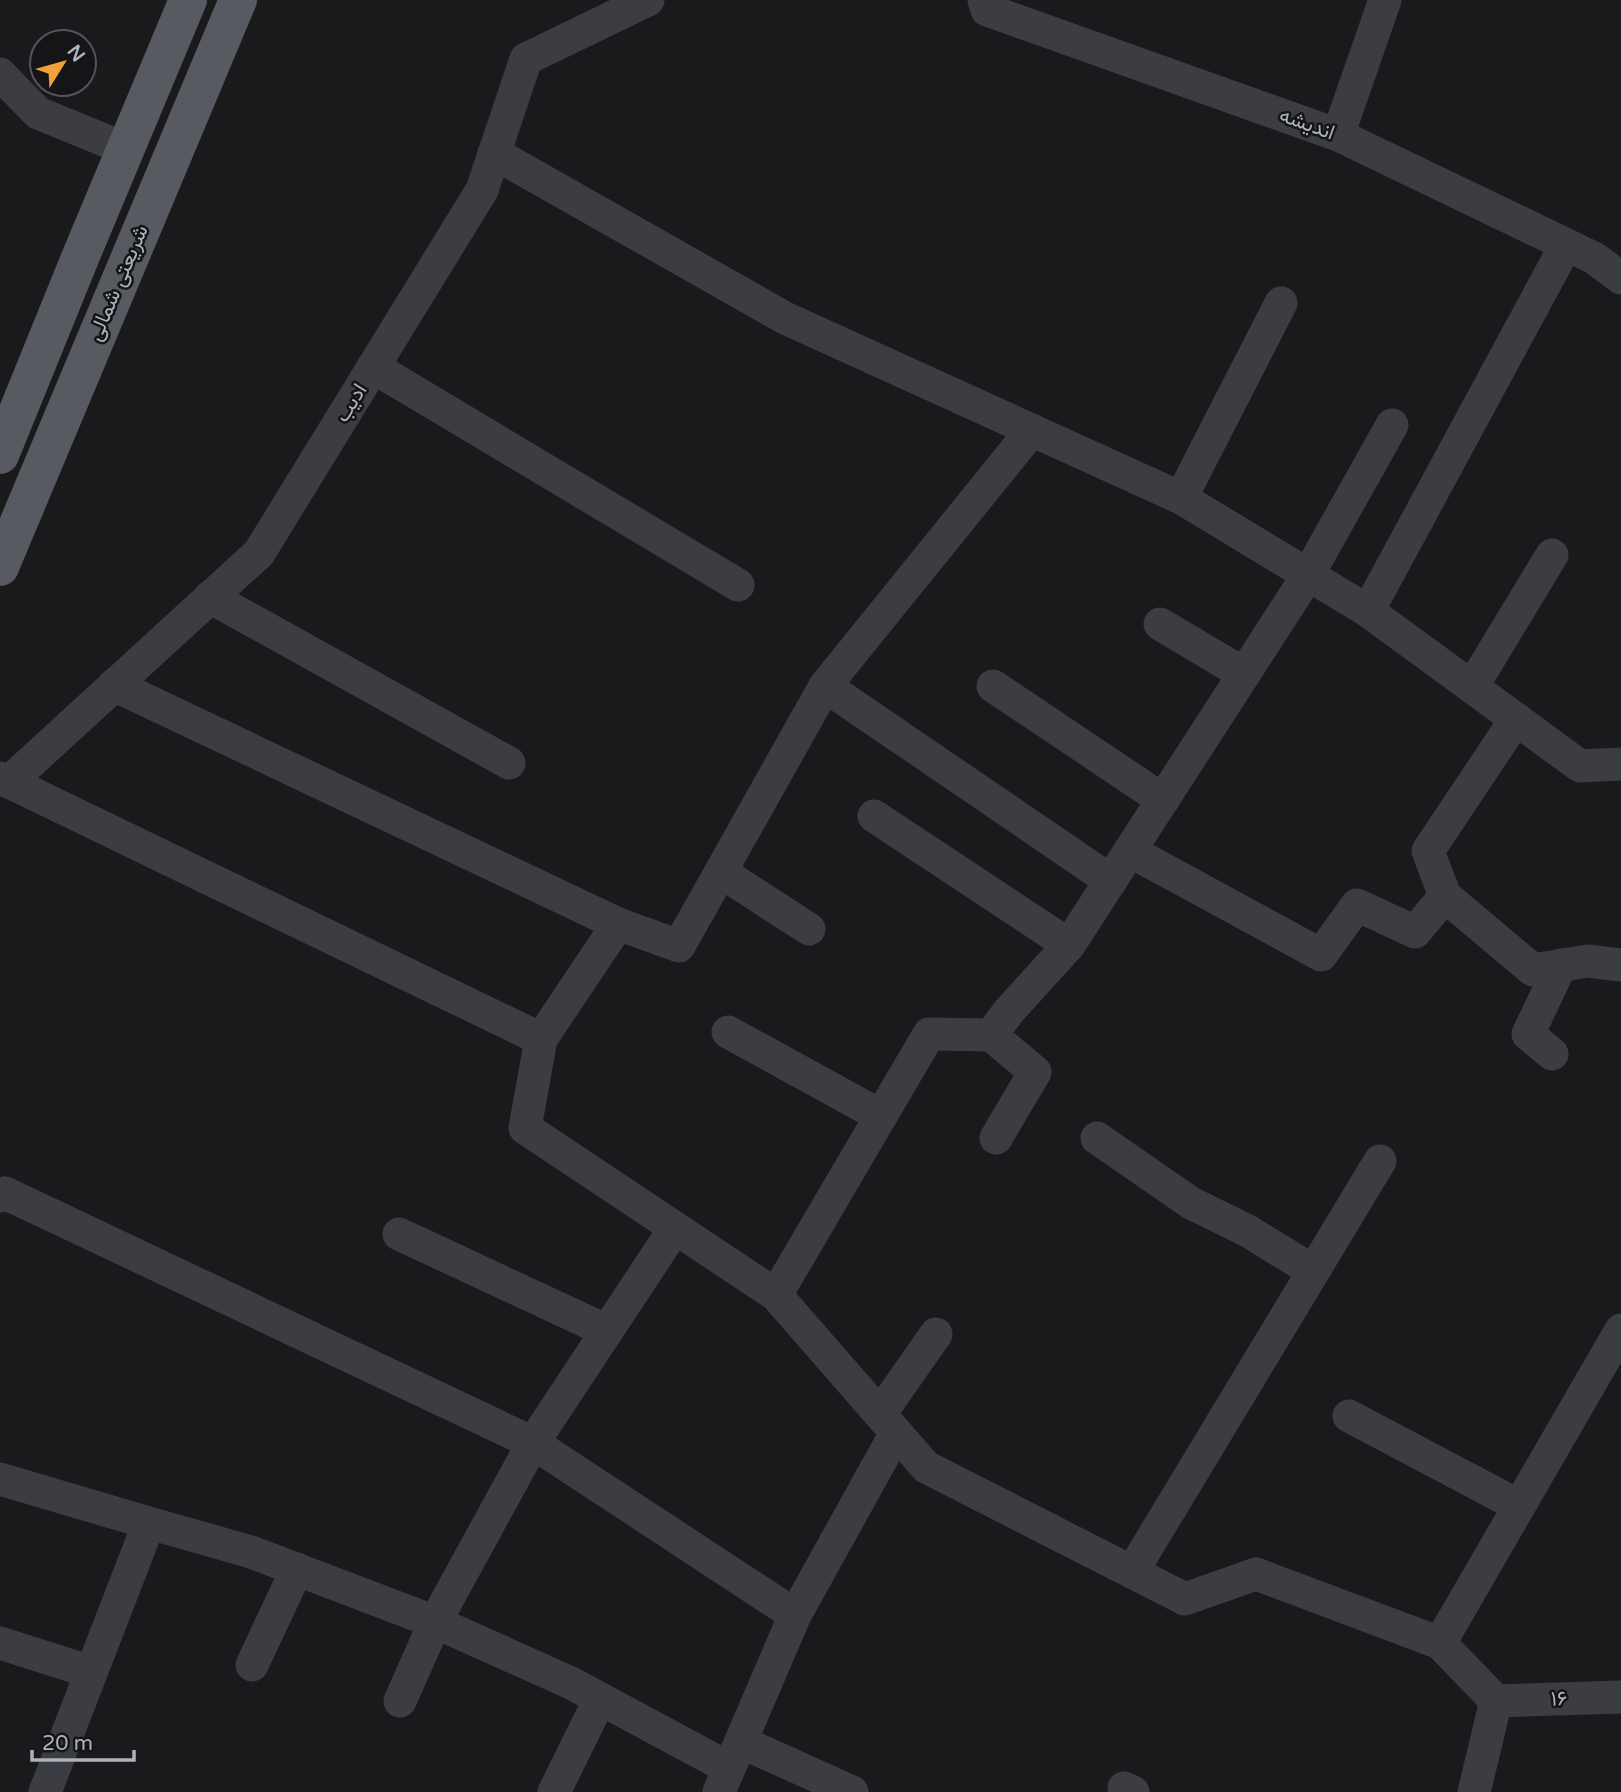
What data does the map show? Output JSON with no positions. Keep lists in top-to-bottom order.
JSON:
{
  "streets": {
    "main road": ["شریعتی شمالی"],
    "street": ["اندیشه", "ادیب", "۱۶"]
  },
  "scale_bar": "20 m",
  "north": "top right"
}
